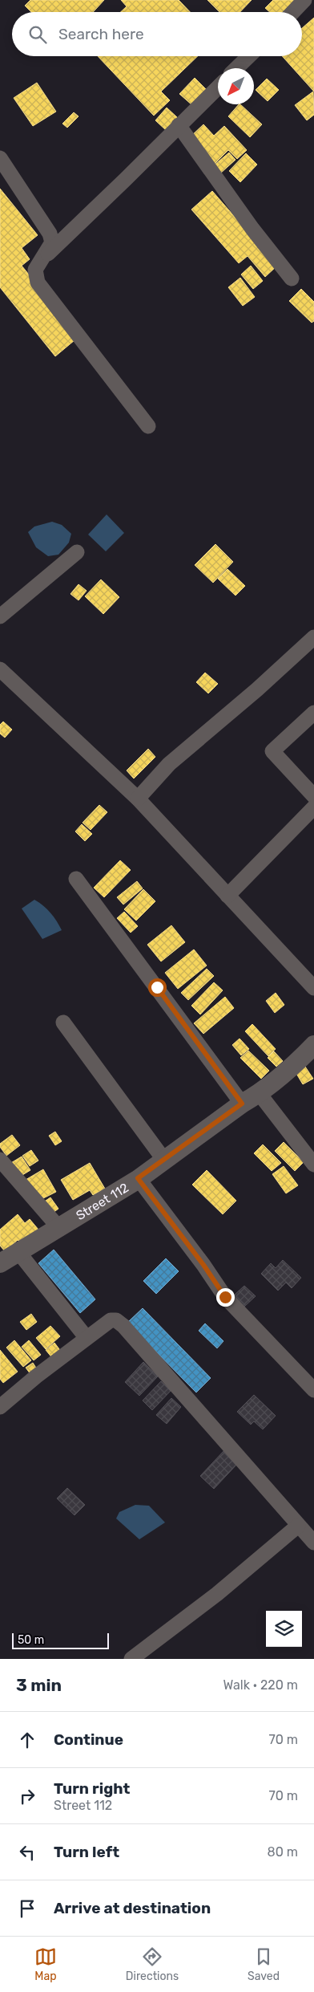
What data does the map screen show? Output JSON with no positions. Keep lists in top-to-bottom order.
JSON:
{
  "streets": {
    "street": ["Street 112"]
  },
  "scale_bar": "50 m",
  "north": "bottom left",
  "page": {
    "search": "Search here",
    "scale": "50 m",
    "heading": ["3 min", "Walk · 220 m"],
    "list": [
      ["Continue", "70 m"],
      ["Turn right", "Street 112", "70 m"],
      ["Turn left", "80 m"],
      "Arrive at destination"
    ],
    "nav": ["Map", "Directions", "Saved"]
  }
}
